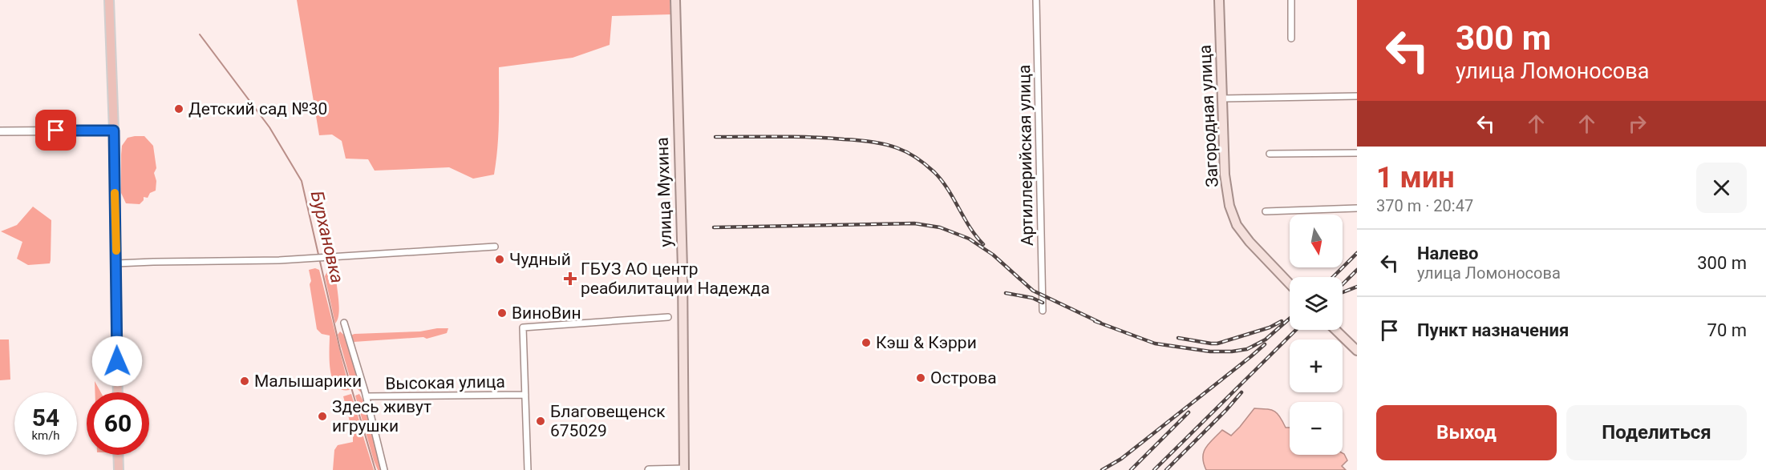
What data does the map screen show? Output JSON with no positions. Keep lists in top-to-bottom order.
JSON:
{
  "streets": {
    "main road": ["Загородная улица", "улица Мухина"],
    "street": ["Артиллерийская улица", "Высокая улица"]
  },
  "water": ["Бурхановка"],
  "places": {
    "other": [
      "Детский сад №30",
      "Чудный",
      "ВиноВин",
      "Кэш & Кэрри",
      "Острова",
      "Малышарики",
      "Здесь живут игрушки",
      "Благовещенск 675029"
    ],
    "health": ["ГБУЗ АО центр реабилитации Надежда"]
  },
  "north": "bottom",
  "page": {
    "turn": ["300 m", "улица Ломоносова"],
    "heading": ["1 мин", "370 m · 20:47"],
    "map_buttons": ["+", "−"],
    "list": [
      {
        "name": "Налево",
        "note": "улица Ломоносова",
        "value": "300 m"
      },
      {
        "name": "Пункт назначения",
        "value": "70 m"
      }
    ],
    "speed": "54 km/h",
    "limit": "60",
    "buttons": ["Выход", "Поделиться"]
  }
}
